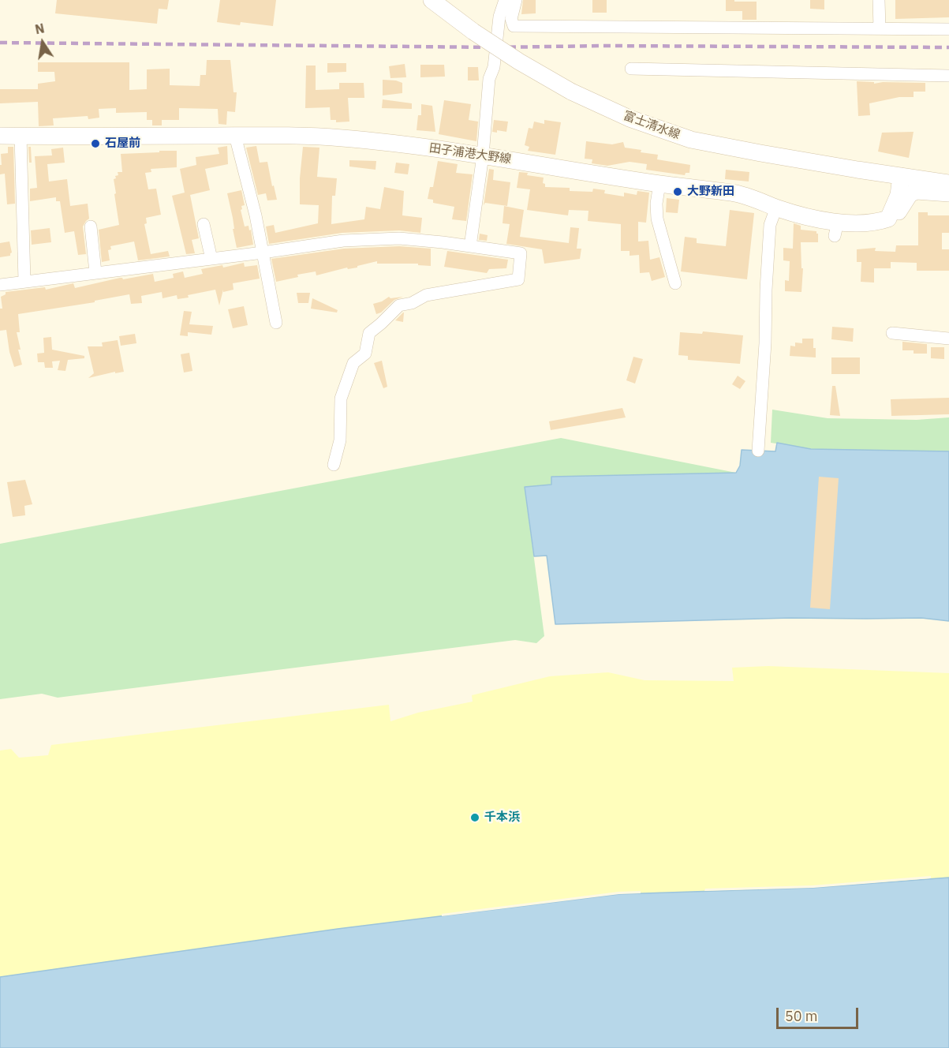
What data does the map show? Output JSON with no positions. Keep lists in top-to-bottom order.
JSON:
{
  "streets": {
    "main road": ["富士清水線", "田子浦港大野線"]
  },
  "places": ["石屋前", "大野新田", "千本浜"],
  "scale_bar": "50 m",
  "north": "top"
}
